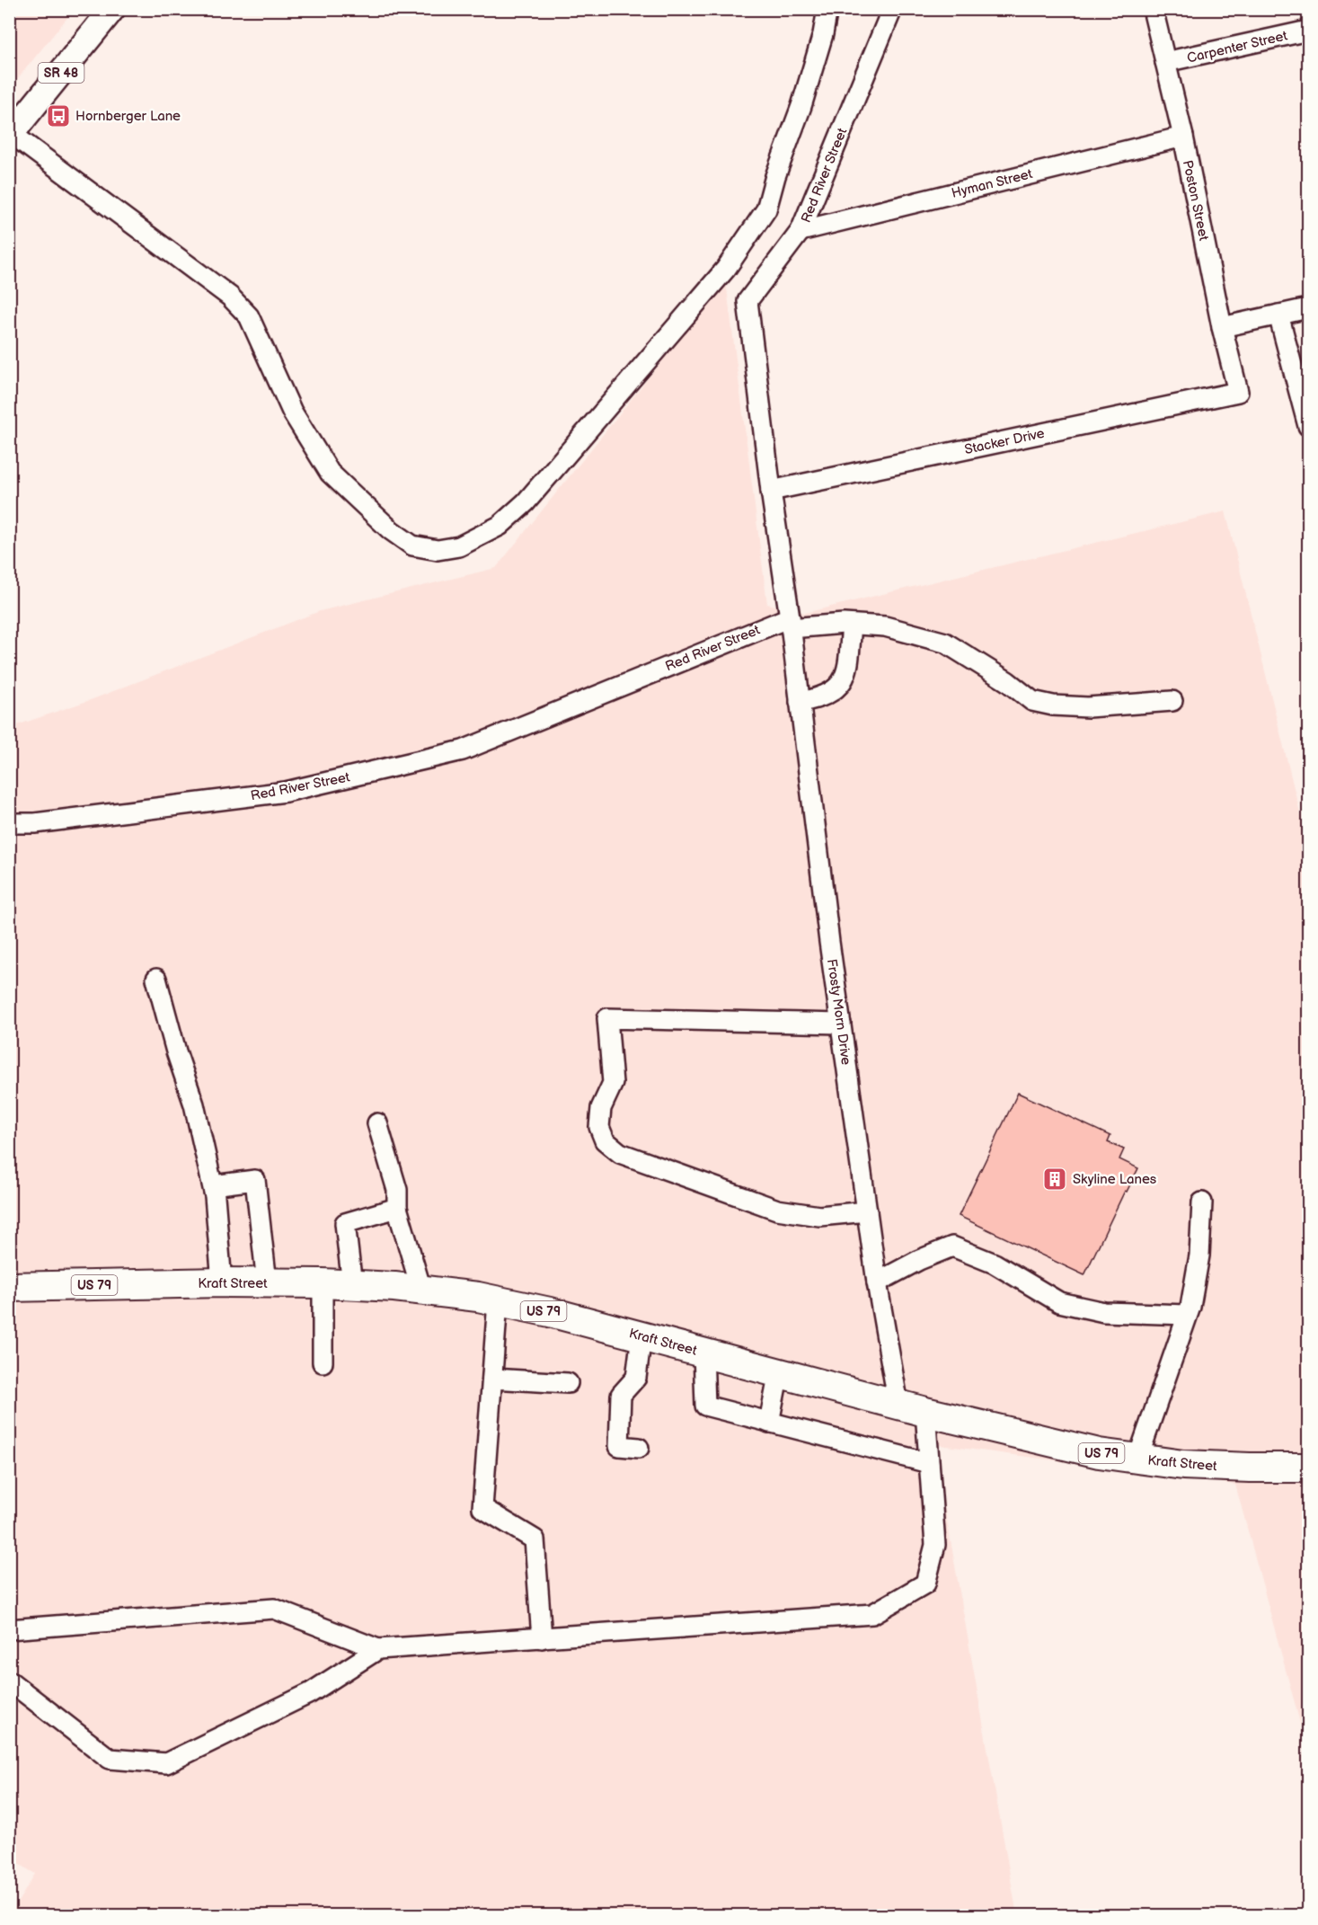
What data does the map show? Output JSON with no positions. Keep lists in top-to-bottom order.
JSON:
{
  "streets": {
    "highway": ["Kraft Street", "US 79"],
    "main road": ["SR 48"],
    "street": [
      "Carpenter Street",
      "Red River Street",
      "Hyman Street",
      "Poston Street",
      "Stacker Drive",
      "Frosty Morn Drive"
    ]
  },
  "crossings": [
    ["Carpenter Street", "Poston Street"],
    ["Red River Street", "Hyman Street"],
    ["Red River Street", "Stacker Drive"],
    ["Red River Street", "Frosty Morn Drive"],
    ["Hyman Street", "Poston Street"],
    ["Poston Street", "Stacker Drive"],
    ["Frosty Morn Drive", "Kraft Street"]
  ],
  "places": {
    "bus stop": ["Hornberger Lane"],
    "building": ["Skyline Lanes"]
  }
}
